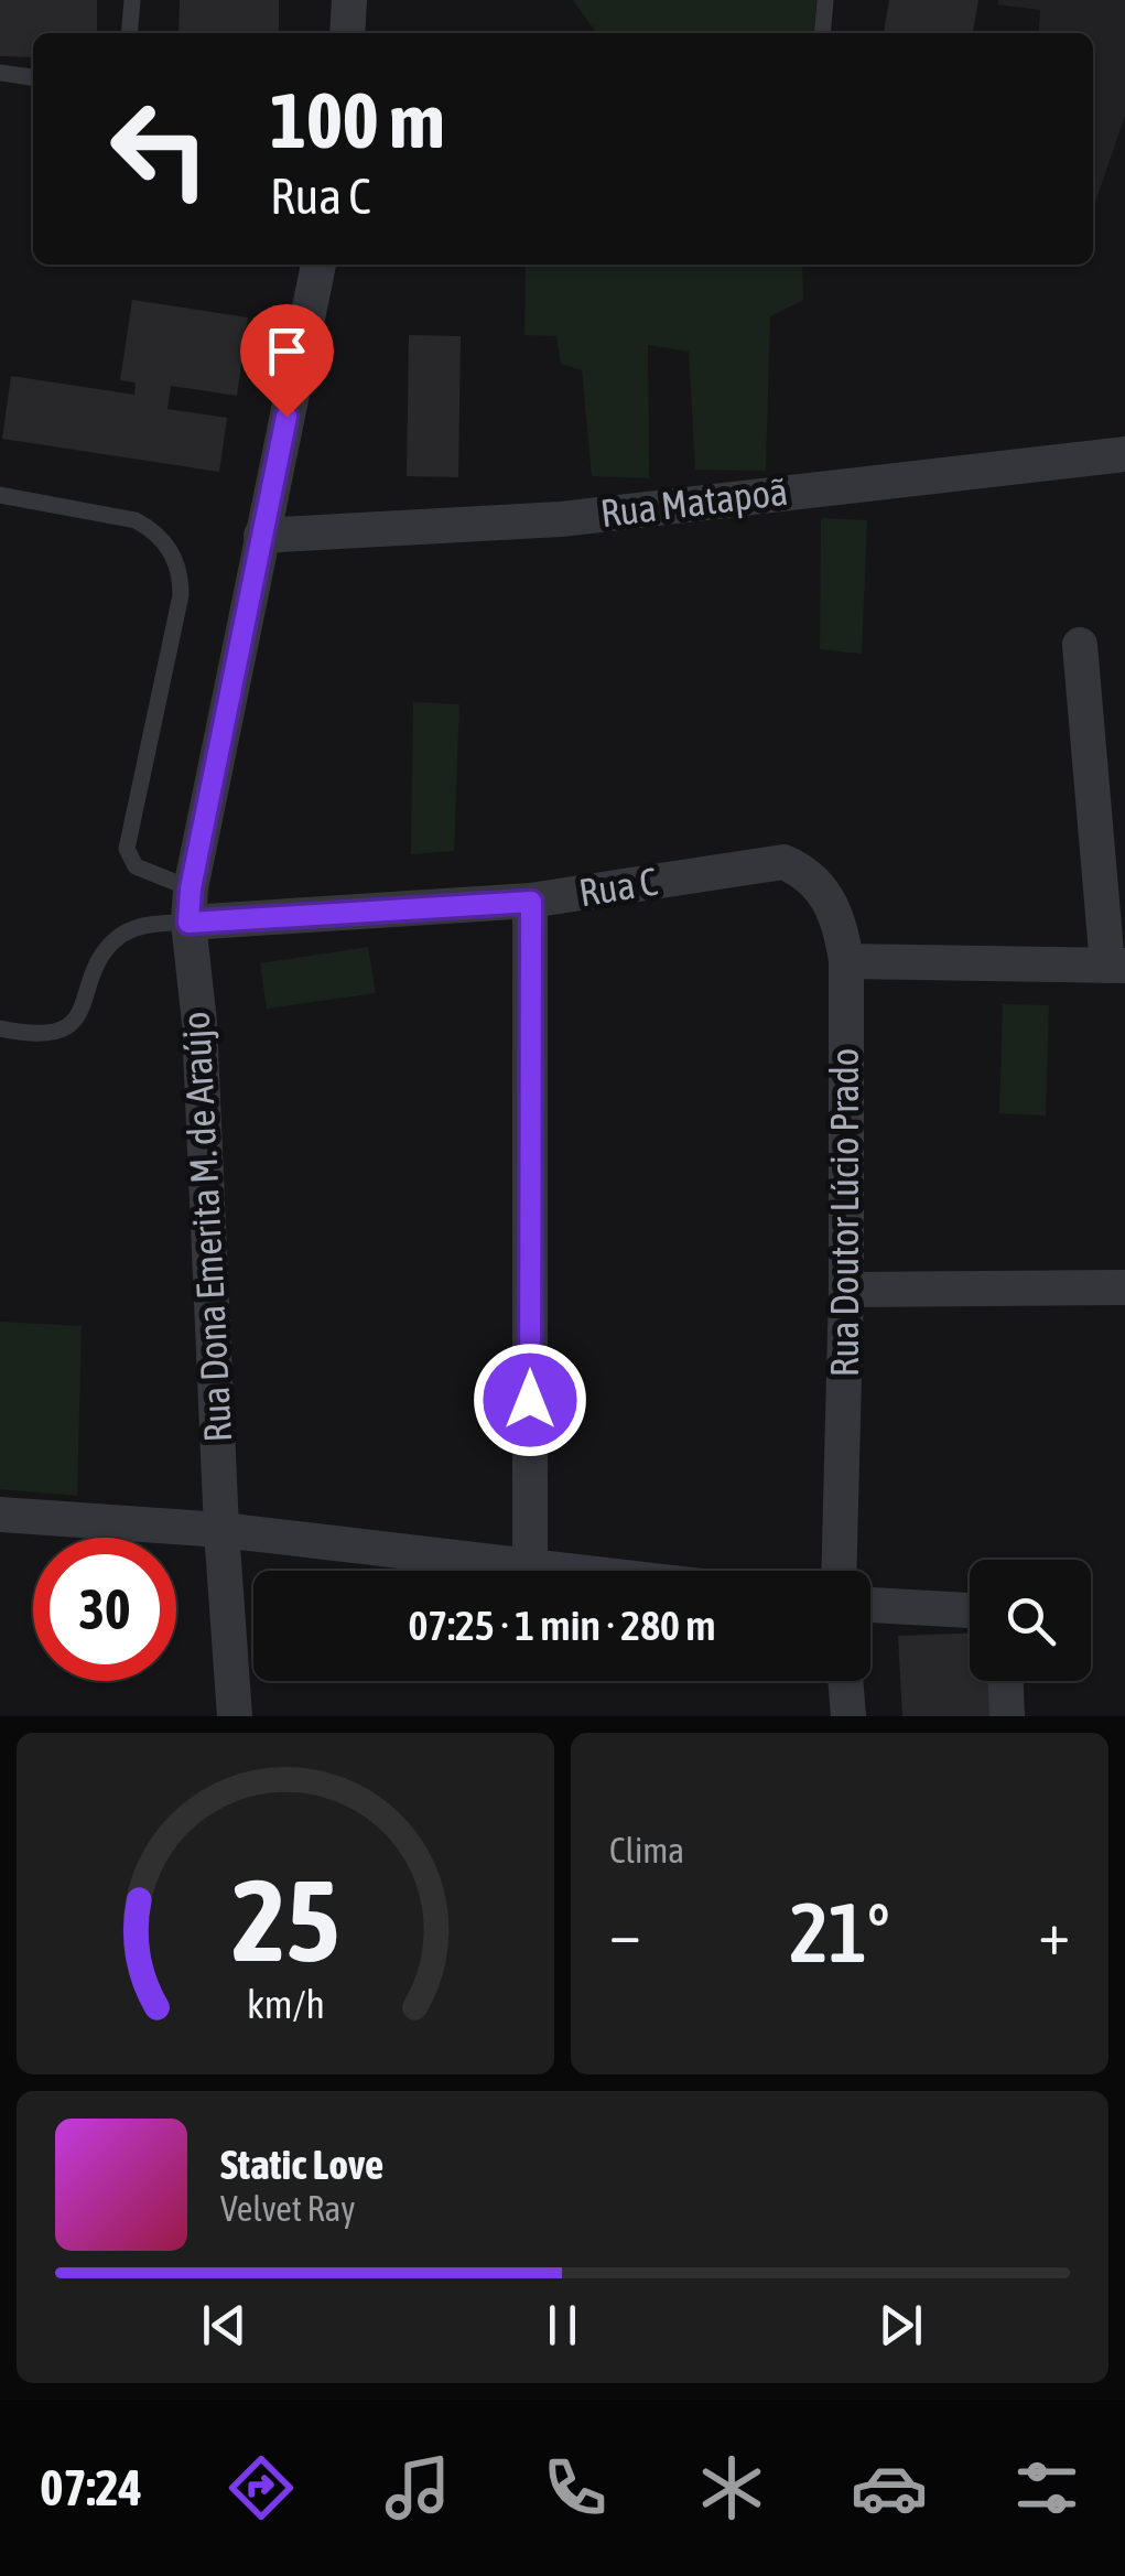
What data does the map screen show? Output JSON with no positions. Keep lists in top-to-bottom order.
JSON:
{
  "streets": {
    "street": [
      "Rua Matapoã",
      "Rua C",
      "Rua Doutor Lúcio Prado",
      "Rua Dona Emerita M. de Araújo"
    ]
  },
  "crossings": [
    ["Rua Matapoã", "Rua Dona Emerita M. de Araújo"],
    ["Rua C", "Rua Doutor Lúcio Prado"],
    ["Rua C", "Rua Dona Emerita M. de Araújo"]
  ],
  "page": {
    "turn": ["100 m", "Rua C"],
    "limit": "30",
    "trip": "07:25 · 1 min · 280 m",
    "tile": "Clima",
    "heat": ["−", "21°", "+"],
    "song": ["Static Love", "Velvet Ray"],
    "tabs": "07:24",
    "gauge": ["25", "km/h"]
  }
}
